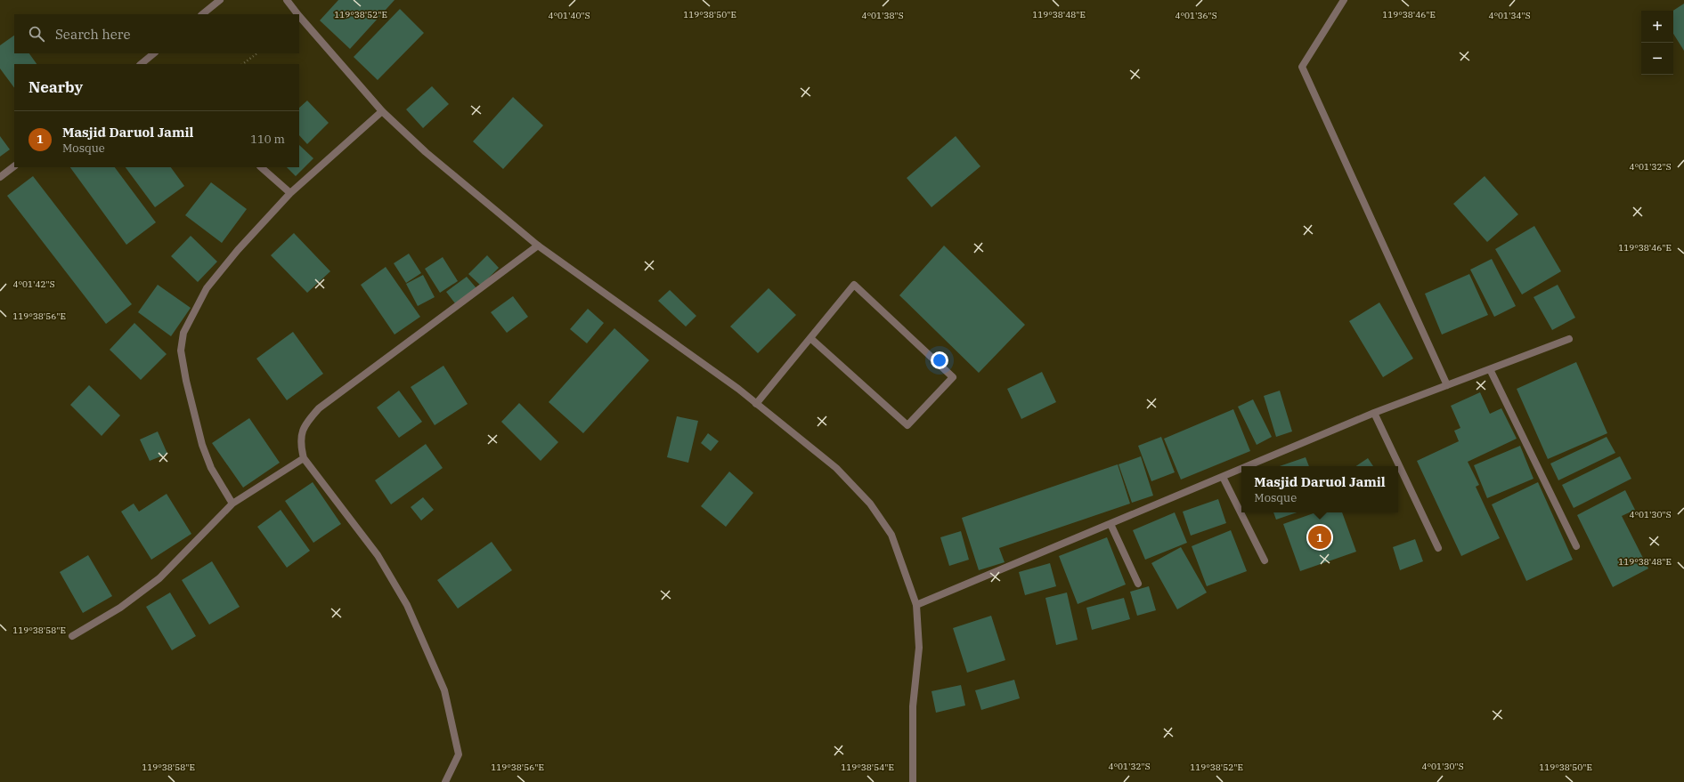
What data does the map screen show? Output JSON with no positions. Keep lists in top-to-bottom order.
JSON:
{
  "page": {
    "map_buttons": ["+", "−"],
    "search": "Search here",
    "heading": "Nearby",
    "list": [
      {
        "mark": "1",
        "name": "Masjid Daruol Jamil",
        "note": "Mosque",
        "value": "110 m"
      }
    ],
    "popup": ["Masjid Daruol Jamil", "Mosque"],
    "pins": "1"
  },
  "coordinates": [
    "119°38'52\"E",
    "119°38'50\"E",
    "119°38'48\"E",
    "119°38'46\"E",
    "4°01'40\"S",
    "4°01'38\"S",
    "4°01'36\"S",
    "4°01'34\"S",
    "4°01'32\"S",
    "4°01'42\"S",
    "119°38'56\"E",
    "4°01'30\"S",
    "119°38'58\"E",
    "119°38'54\"E"
  ]
}
